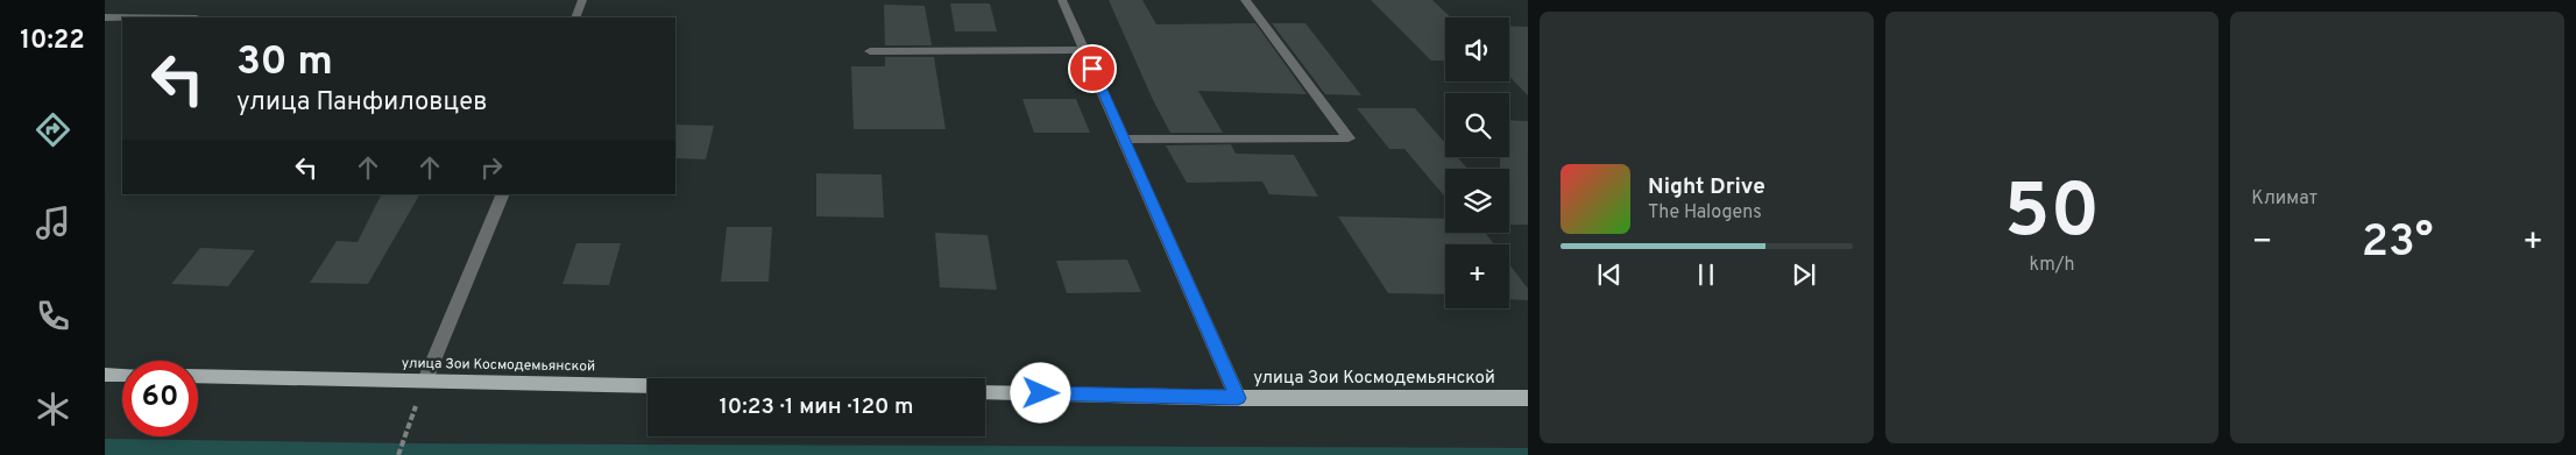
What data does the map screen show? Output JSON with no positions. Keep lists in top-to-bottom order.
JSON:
{
  "streets": {
    "main road": ["улица Зои Космодемьянской"]
  },
  "page": {
    "tabs": "10:22",
    "tile": [
      ["50", "km/h"],
      "Климат"
    ],
    "map_buttons": "+",
    "turn": ["30 m", "улица Панфиловцев"],
    "song": ["Night Drive", "The Halogens"],
    "heat": ["−", "23°", "+"],
    "limit": "60",
    "trip": "10:23 · 1 мин · 120 m"
  }
}
